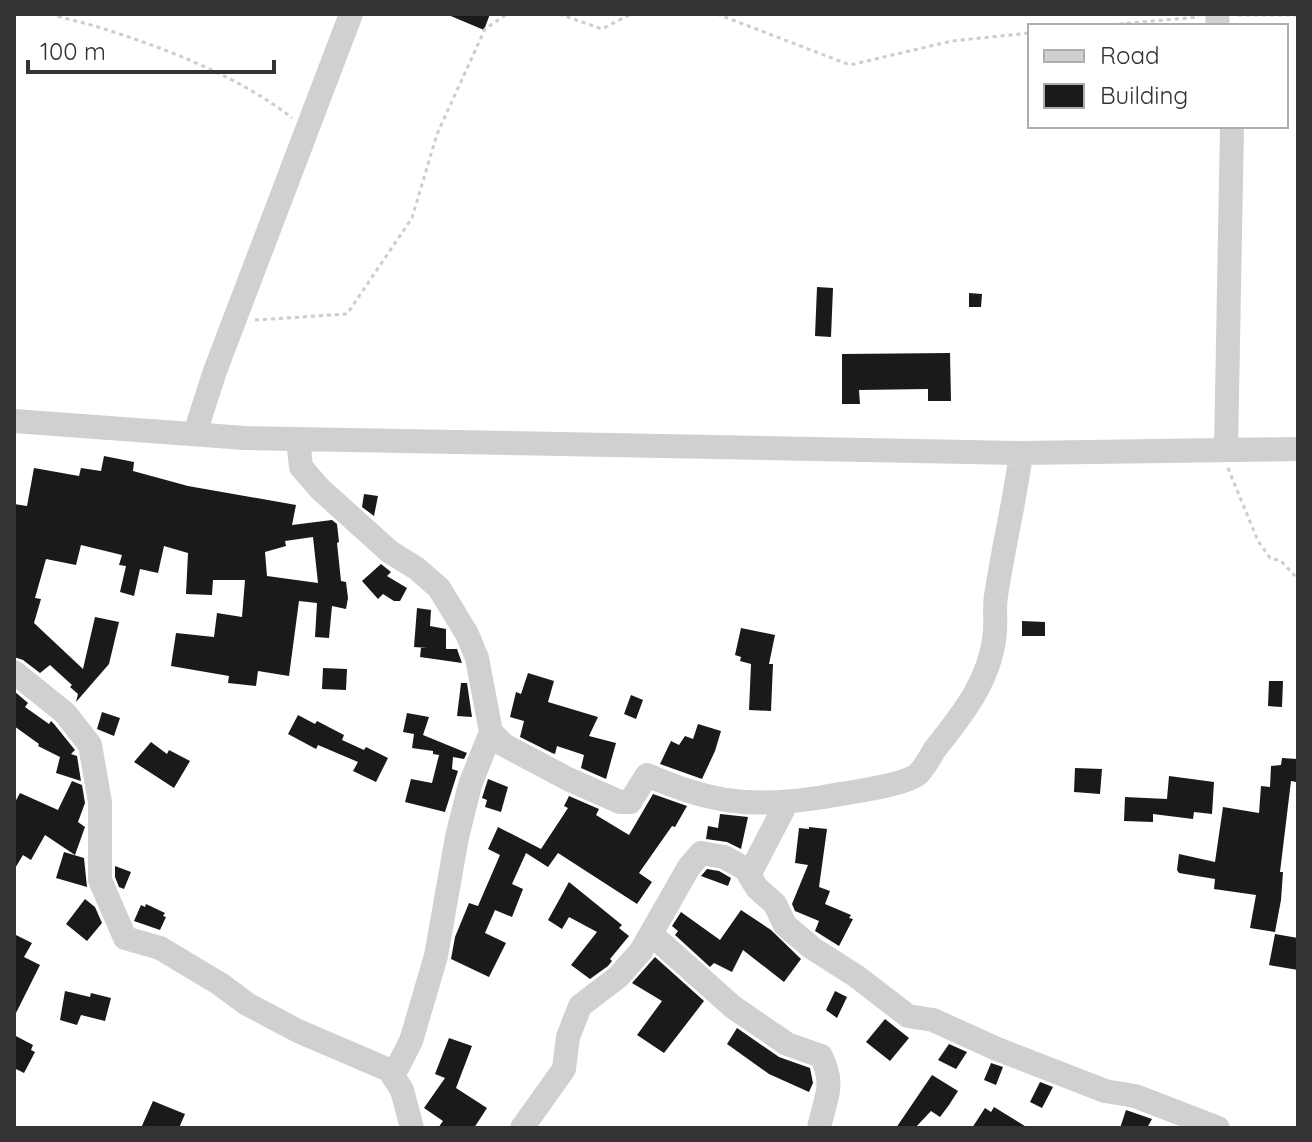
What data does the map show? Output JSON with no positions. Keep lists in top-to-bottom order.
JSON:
{
  "legend": ["Road", "Building"],
  "scale_bar": "100 m"
}
